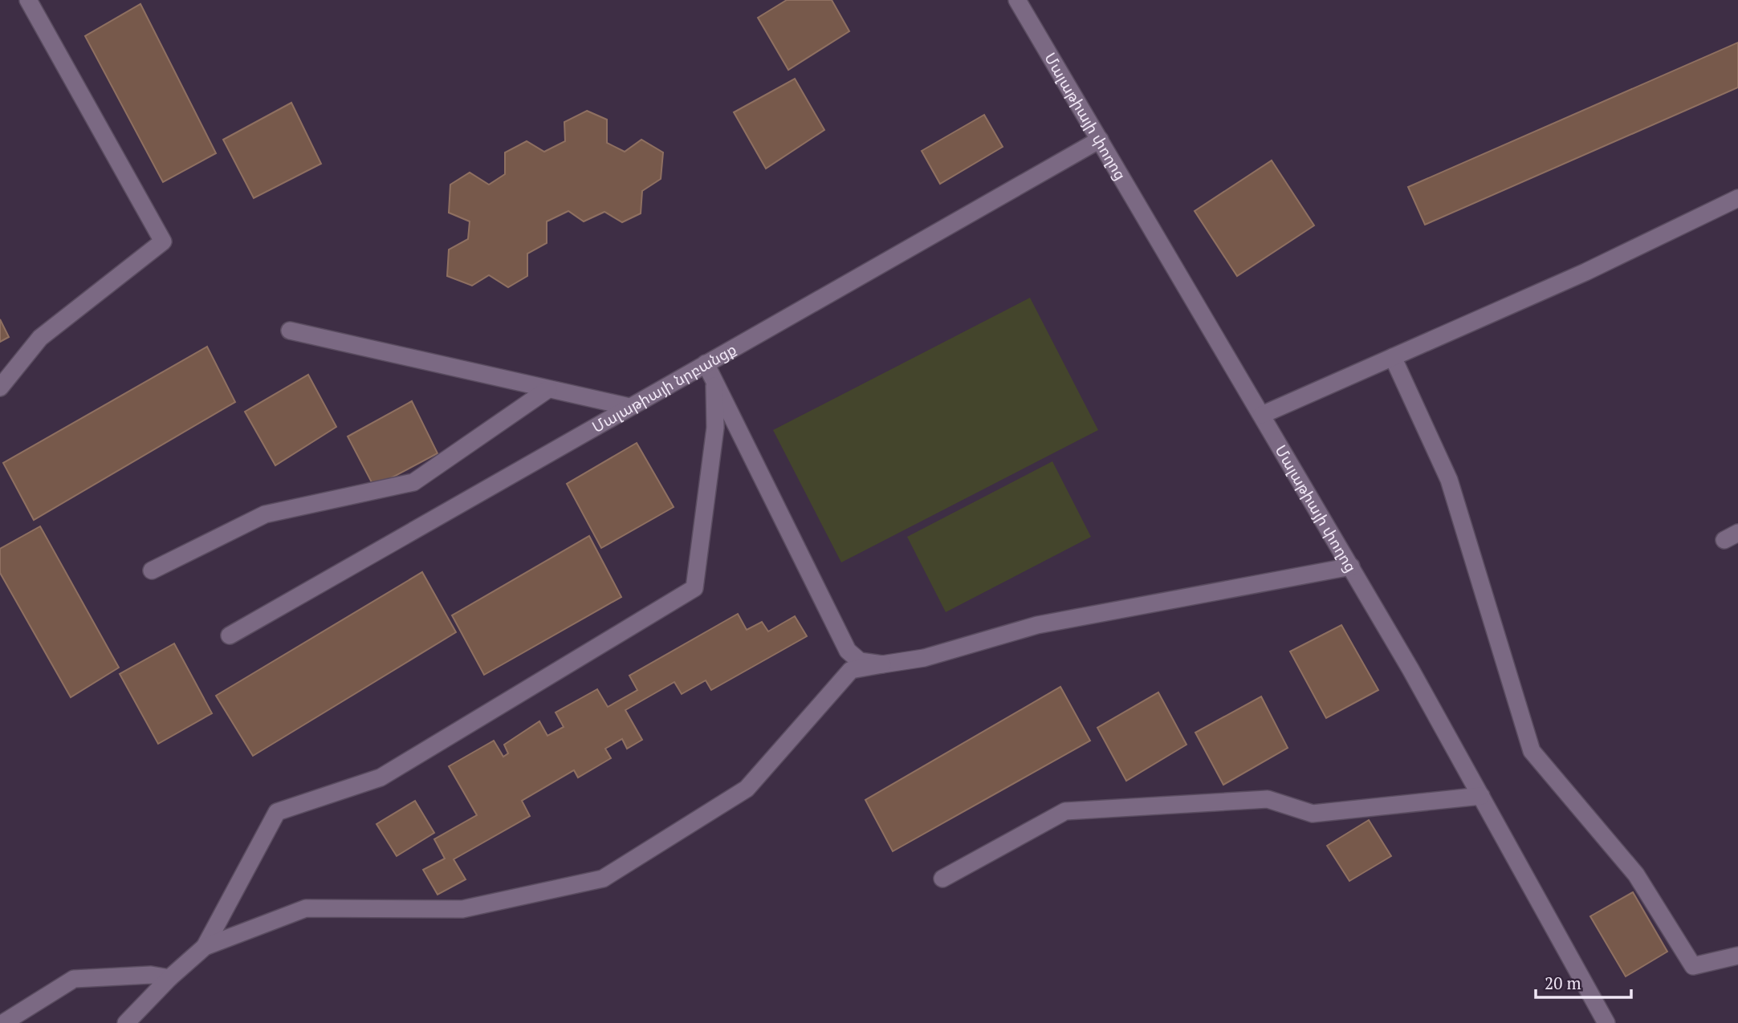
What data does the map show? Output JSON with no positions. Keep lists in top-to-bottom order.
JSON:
{
  "streets": {
    "street": ["Մալաթիայի փողոց", "Մալաթիայի նրբանցք"]
  },
  "crossings": [
    ["Մալաթիայի փողոց", "Մալաթիայի նրբանցք"]
  ],
  "scale_bar": "20 m"
}
